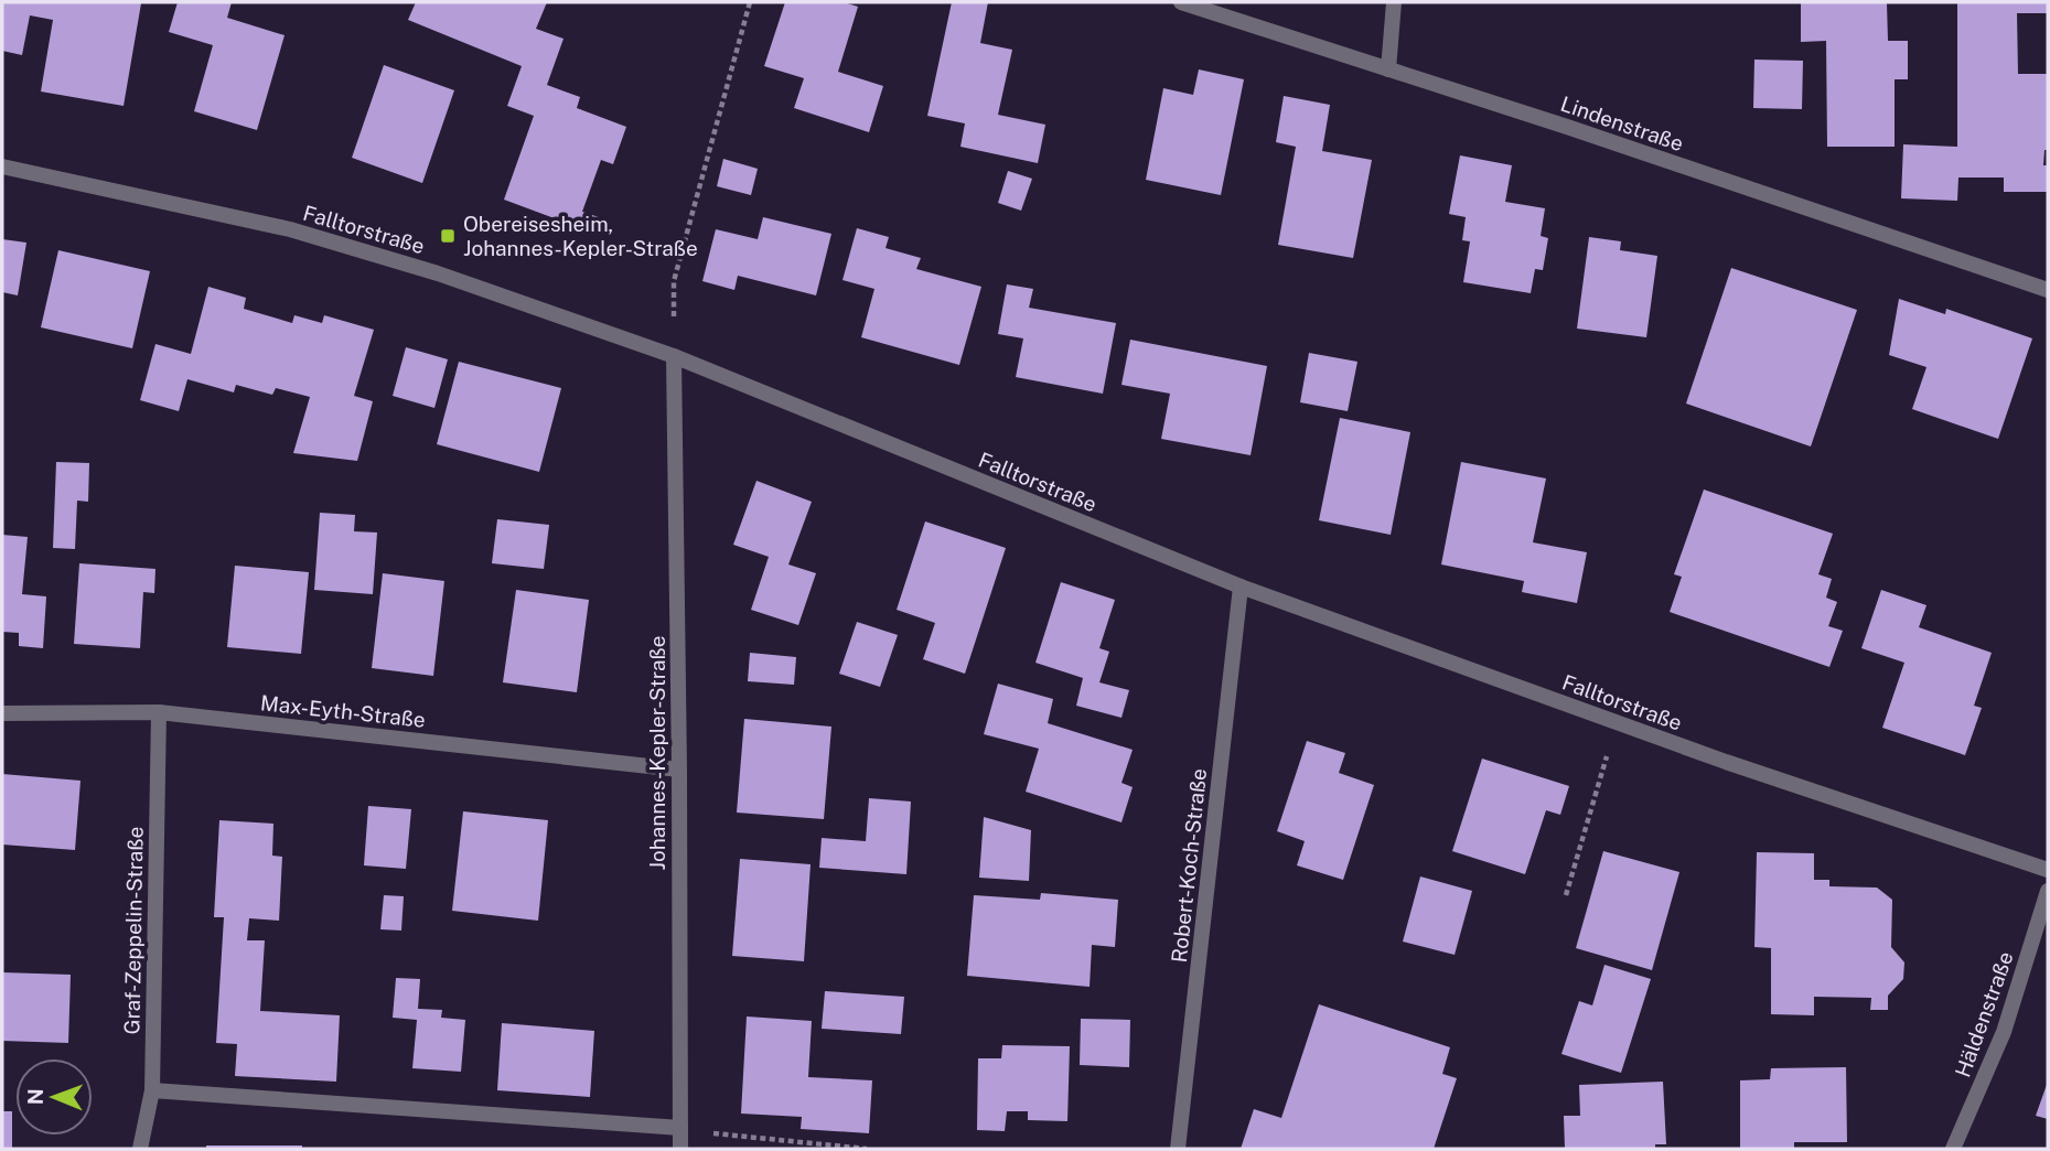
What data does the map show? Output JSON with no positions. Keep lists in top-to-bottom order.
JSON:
{
  "streets": {
    "street": [
      "Lindenstraße",
      "Falltorstraße",
      "Max-Eyth-Straße",
      "Johannes-Kepler-Straße",
      "Robert-Koch-Straße",
      "Graf-Zeppelin-Straße",
      "Häldenstraße"
    ]
  },
  "crossings": [
    ["Falltorstraße", "Johannes-Kepler-Straße"],
    ["Falltorstraße", "Robert-Koch-Straße"],
    ["Max-Eyth-Straße", "Johannes-Kepler-Straße"],
    ["Max-Eyth-Straße", "Graf-Zeppelin-Straße"]
  ],
  "places": {
    "transit": ["Obereisesheim, Johannes-Kepler-Straße"]
  },
  "north": "left"
}
